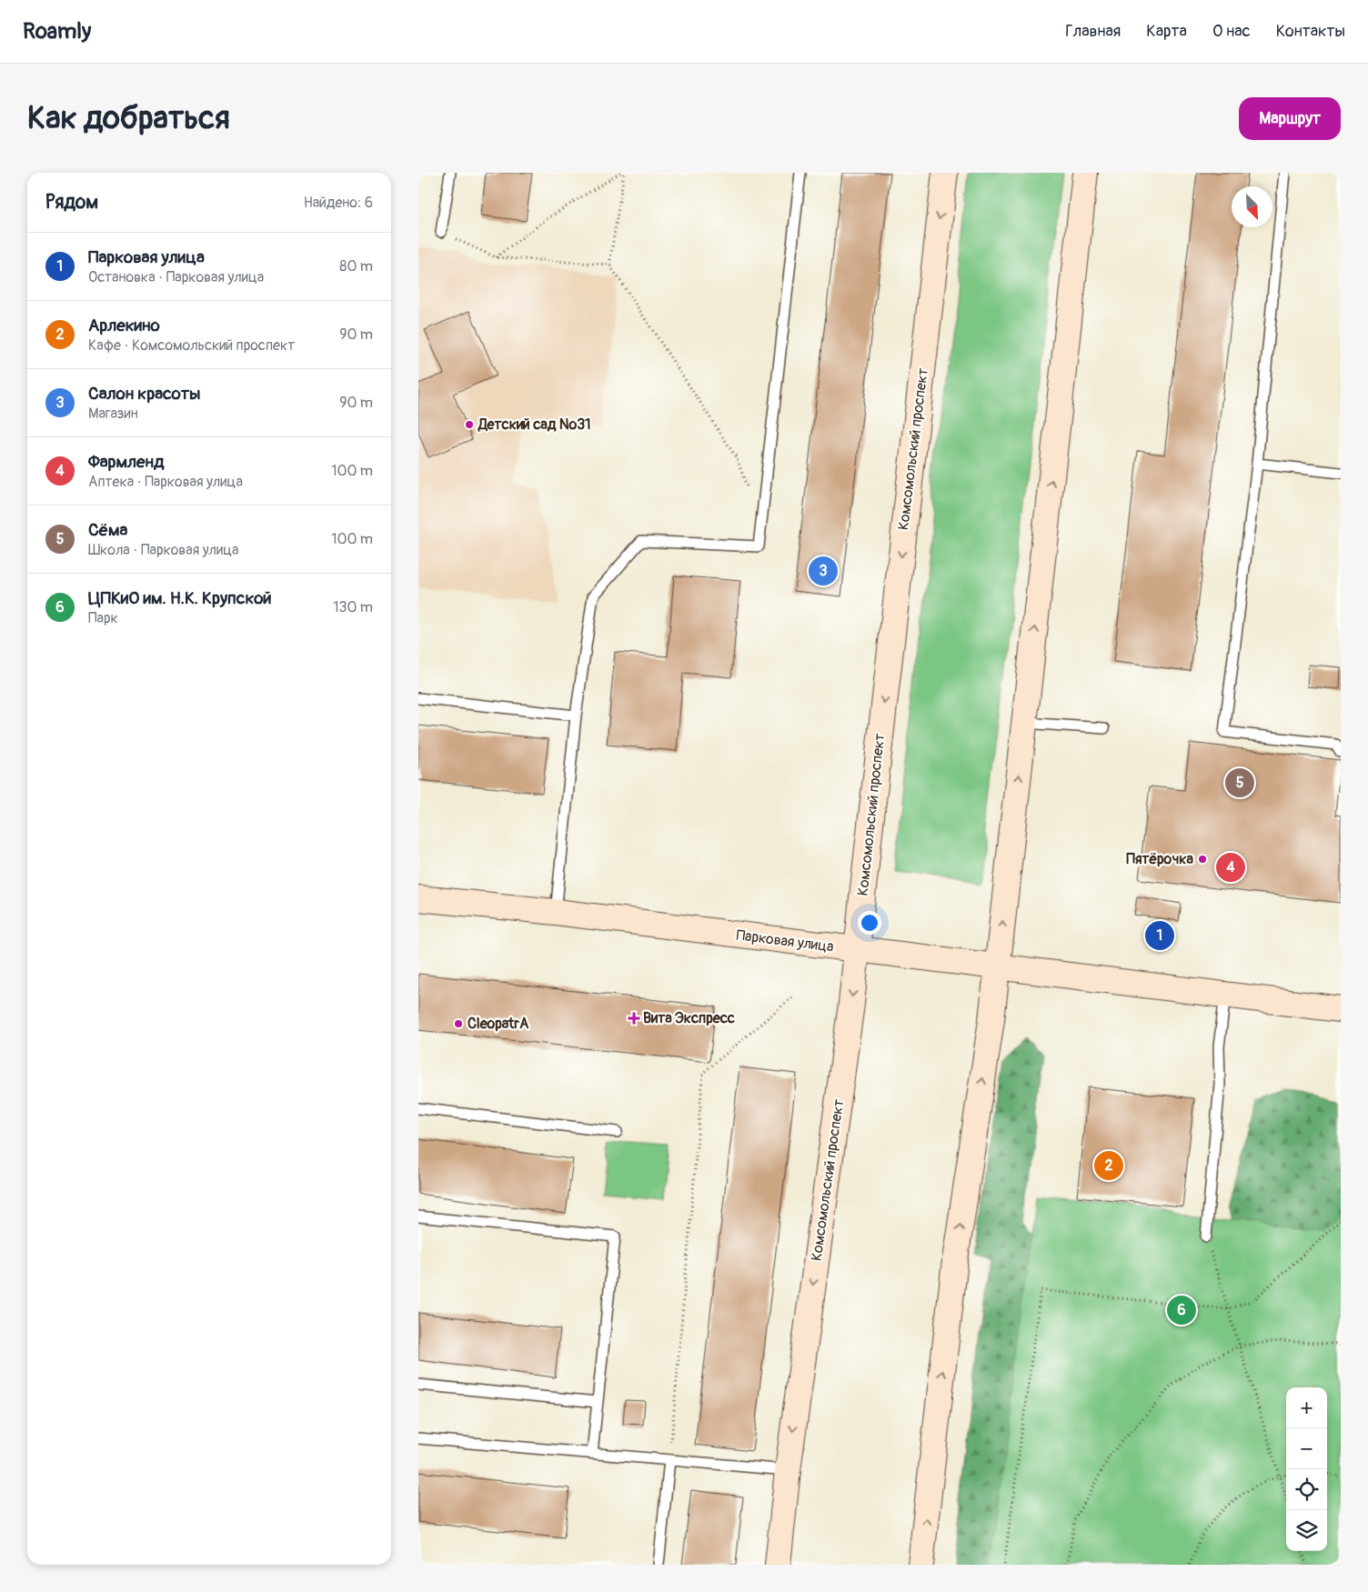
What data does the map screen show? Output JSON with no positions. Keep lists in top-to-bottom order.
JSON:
{
  "streets": {
    "main road": ["Комсомольский проспект", "Парковая улица"]
  },
  "crossings": [
    ["Комсомольский проспект", "Парковая улица"]
  ],
  "places": {
    "other": ["Детский сад №31", "Пятёрочка", "CleopatrA"],
    "health": ["Вита Экспресс"]
  },
  "north": "bottom right",
  "page": {
    "header": "Roamly",
    "nav": [
      "Главная",
      "Карта",
      "О нас",
      "Контакты"
    ],
    "buttons": "Маршрут",
    "title": "Как добраться",
    "heading": ["Рядом", "Найдено: 6"],
    "list": [
      {
        "mark": "1",
        "name": "Парковая улица",
        "note": "Остановка · Парковая улица",
        "value": "80 m"
      },
      {
        "mark": "2",
        "name": "Арлекино",
        "note": "Кафе · Комсомольский проспект",
        "value": "90 m"
      },
      {
        "mark": "3",
        "name": "Салон красоты",
        "note": "Магазин",
        "value": "90 m"
      },
      {
        "mark": "4",
        "name": "Фармленд",
        "note": "Аптека · Парковая улица",
        "value": "100 m"
      },
      {
        "mark": "5",
        "name": "Сёма",
        "note": "Школа · Парковая улица",
        "value": "100 m"
      },
      {
        "mark": "6",
        "name": "ЦПКиО им. Н.К. Крупской",
        "note": "Парк",
        "value": "130 m"
      }
    ],
    "pins": [
      "3",
      "5",
      "4",
      "1",
      "2",
      "6"
    ],
    "map_buttons": ["+", "−"]
  }
}
